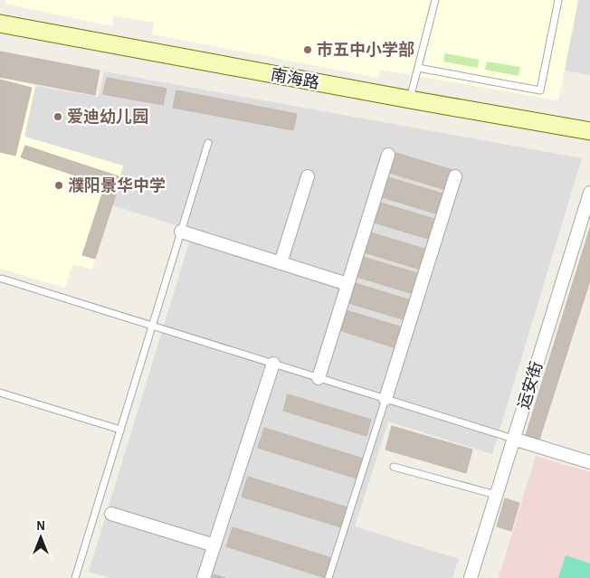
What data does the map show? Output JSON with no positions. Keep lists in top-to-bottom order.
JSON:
{
  "streets": {
    "street": ["南海路", "运安街"]
  },
  "places": ["市五中小学部", "爱迪幼儿园", "濮阳景华中学"],
  "north": "top"
}
